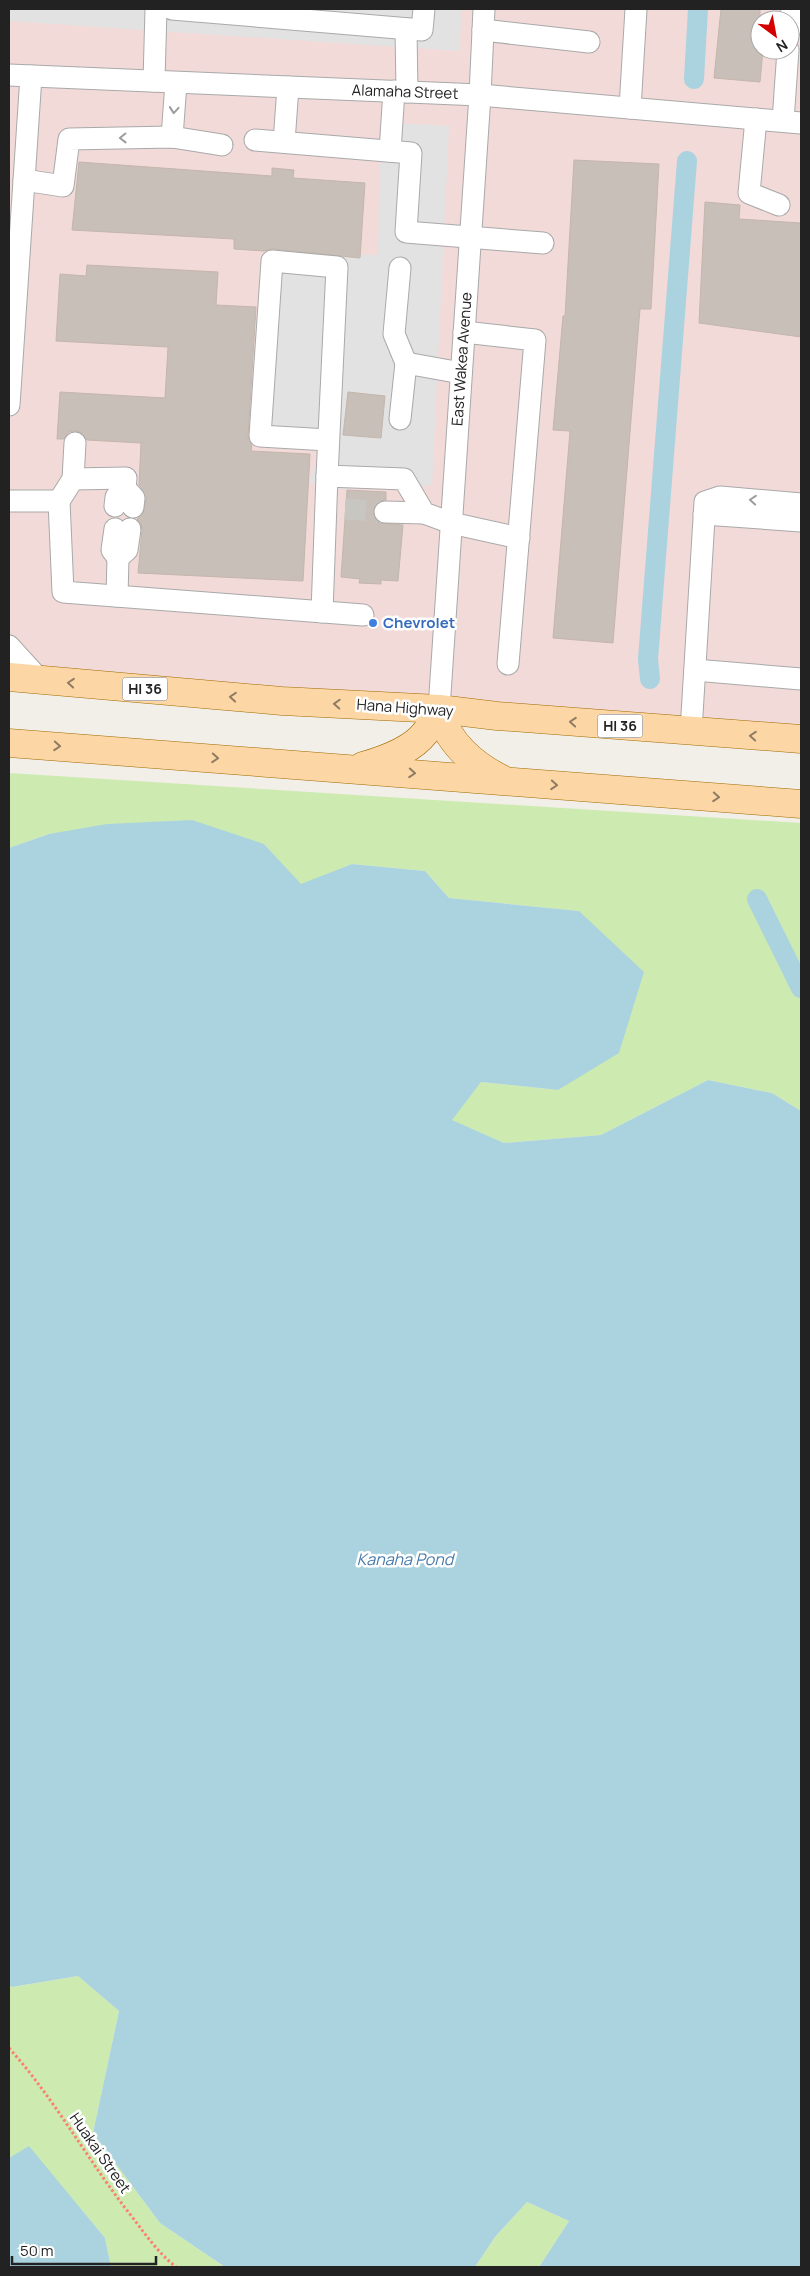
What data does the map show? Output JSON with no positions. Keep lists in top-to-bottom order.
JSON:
{
  "streets": {
    "main road": ["HI 36", "Hana Highway"],
    "street": ["Alamaha Street", "East Wakea Avenue"],
    "path": ["Huakai Street"]
  },
  "crossings": [
    ["Alamaha Street", "East Wakea Avenue"],
    ["East Wakea Avenue", "Hana Highway"]
  ],
  "water": ["Kanaha Pond"],
  "places": ["Chevrolet"],
  "scale_bar": "50 m",
  "north": "bottom right"
}
